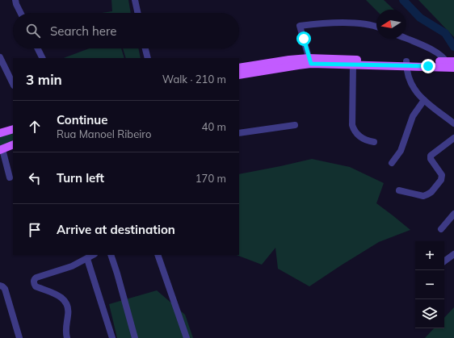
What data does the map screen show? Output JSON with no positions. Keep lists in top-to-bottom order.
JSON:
{
  "north": "left",
  "page": {
    "search": "Search here",
    "heading": ["3 min", "Walk · 210 m"],
    "list": [
      ["Continue", "Rua Manoel Ribeiro", "40 m"],
      ["Turn left", "170 m"],
      "Arrive at destination"
    ],
    "map_buttons": ["+", "−"]
  }
}
